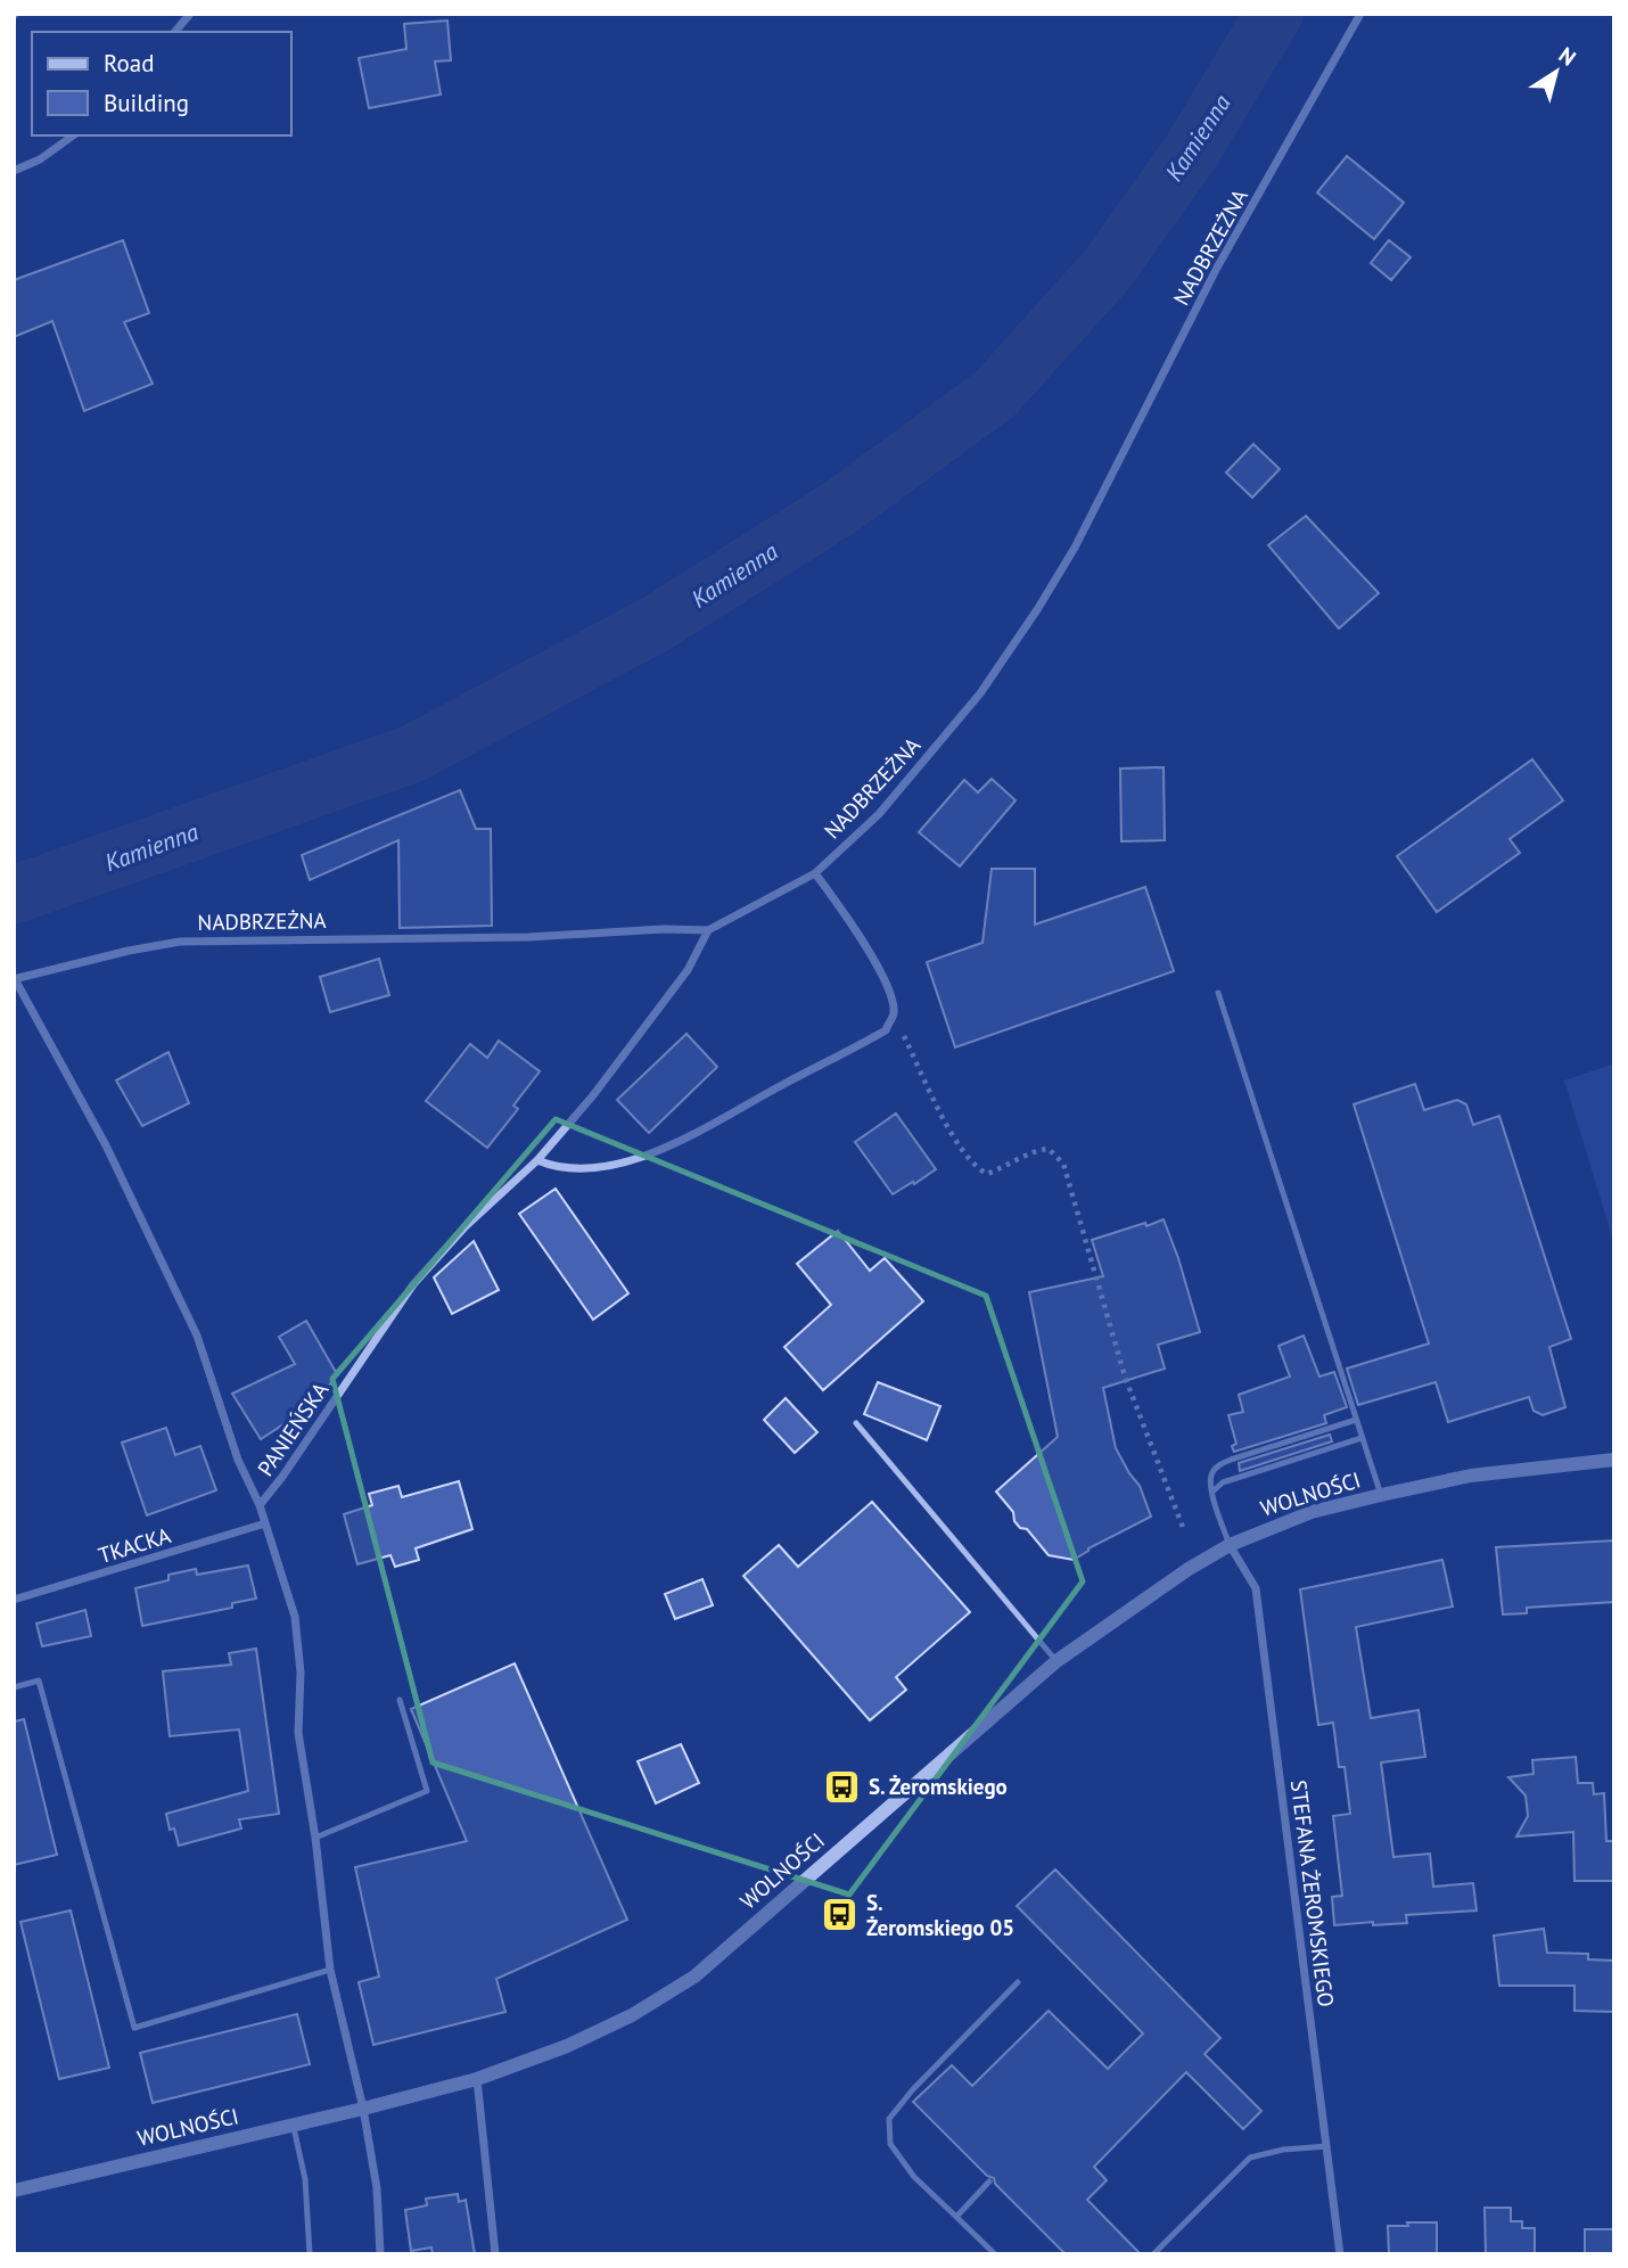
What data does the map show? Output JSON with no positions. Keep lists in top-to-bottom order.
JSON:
{
  "streets": {
    "street": [
      "NADBRZEŻNA",
      "PANIEŃSKA",
      "WOLNOŚCI",
      "TKACKA",
      "STEFANA ŻEROMSKIEGO"
    ]
  },
  "crossings": [
    ["NADBRZEŻNA", "PANIEŃSKA"],
    ["PANIEŃSKA", "WOLNOŚCI"],
    ["PANIEŃSKA", "TKACKA"],
    ["WOLNOŚCI", "STEFANA ŻEROMSKIEGO"]
  ],
  "water": ["Kamienna"],
  "places": {
    "bus stop": ["S. Żeromskiego", "S. Żeromskiego 05"]
  },
  "legend": ["Road", "Building"],
  "north": "top right"
}
